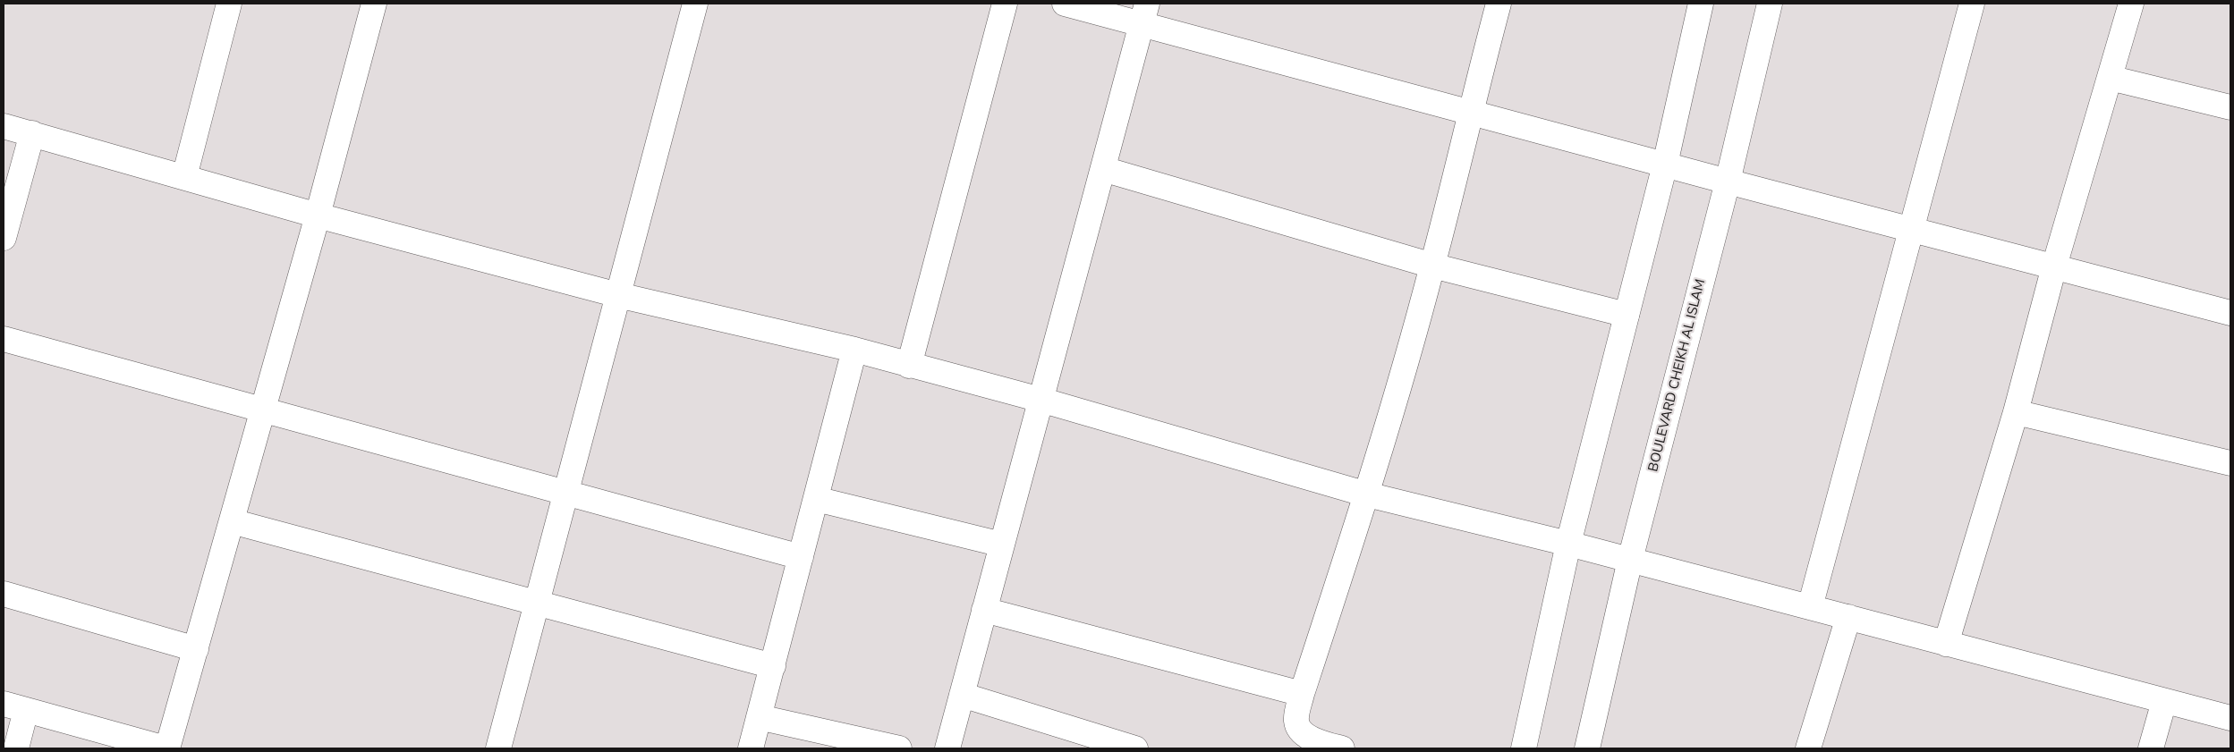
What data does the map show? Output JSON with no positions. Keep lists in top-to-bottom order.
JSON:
{
  "streets": {
    "street": ["BOULEVARD CHEIKH AL ISLAM"]
  }
}
